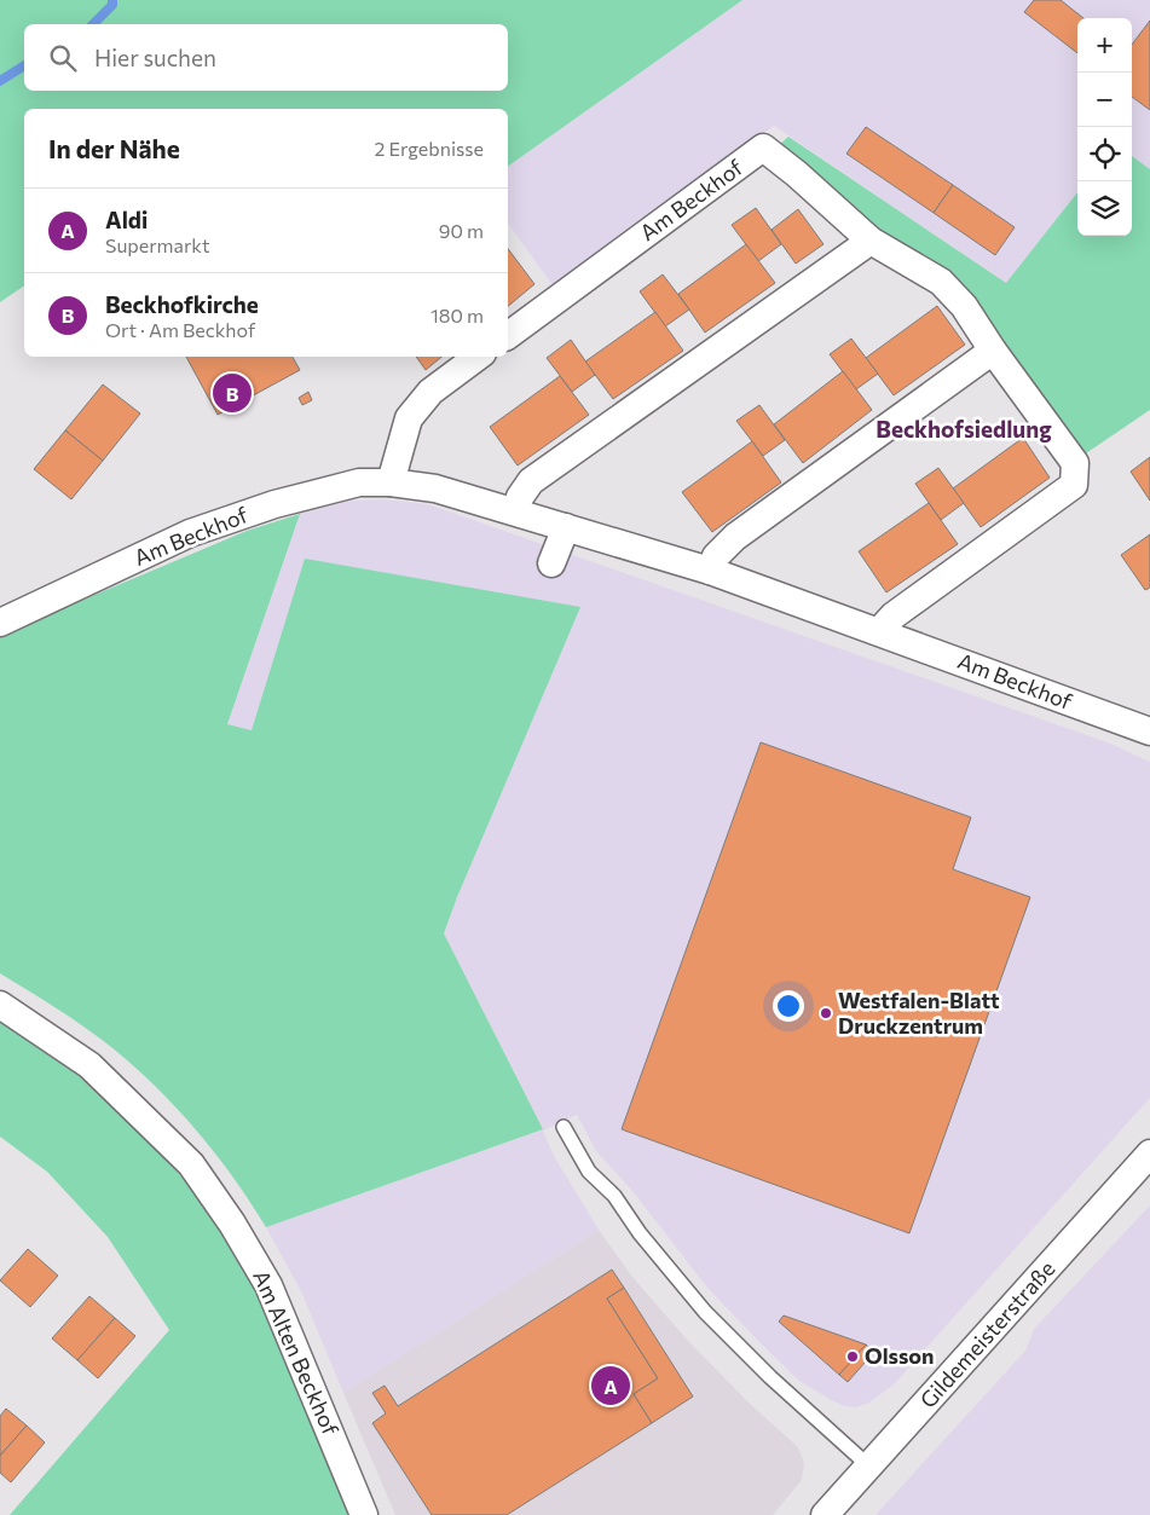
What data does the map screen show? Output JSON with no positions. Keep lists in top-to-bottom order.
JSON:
{
  "streets": {
    "street": ["Am Beckhof", "Gildemeisterstraße", "Am Alten Beckhof"]
  },
  "districts": ["Beckhofsiedlung"],
  "places": ["Westfalen-Blatt Druckzentrum", "Olsson"],
  "page": {
    "map_buttons": ["+", "−"],
    "search": "Hier suchen",
    "heading": ["In der Nähe", "2 Ergebnisse"],
    "list": [
      {
        "mark": "A",
        "name": "Aldi",
        "note": "Supermarkt",
        "value": "90 m"
      },
      {
        "mark": "B",
        "name": "Beckhofkirche",
        "note": "Ort · Am Beckhof",
        "value": "180 m"
      }
    ],
    "pins": ["B", "A"]
  }
}
